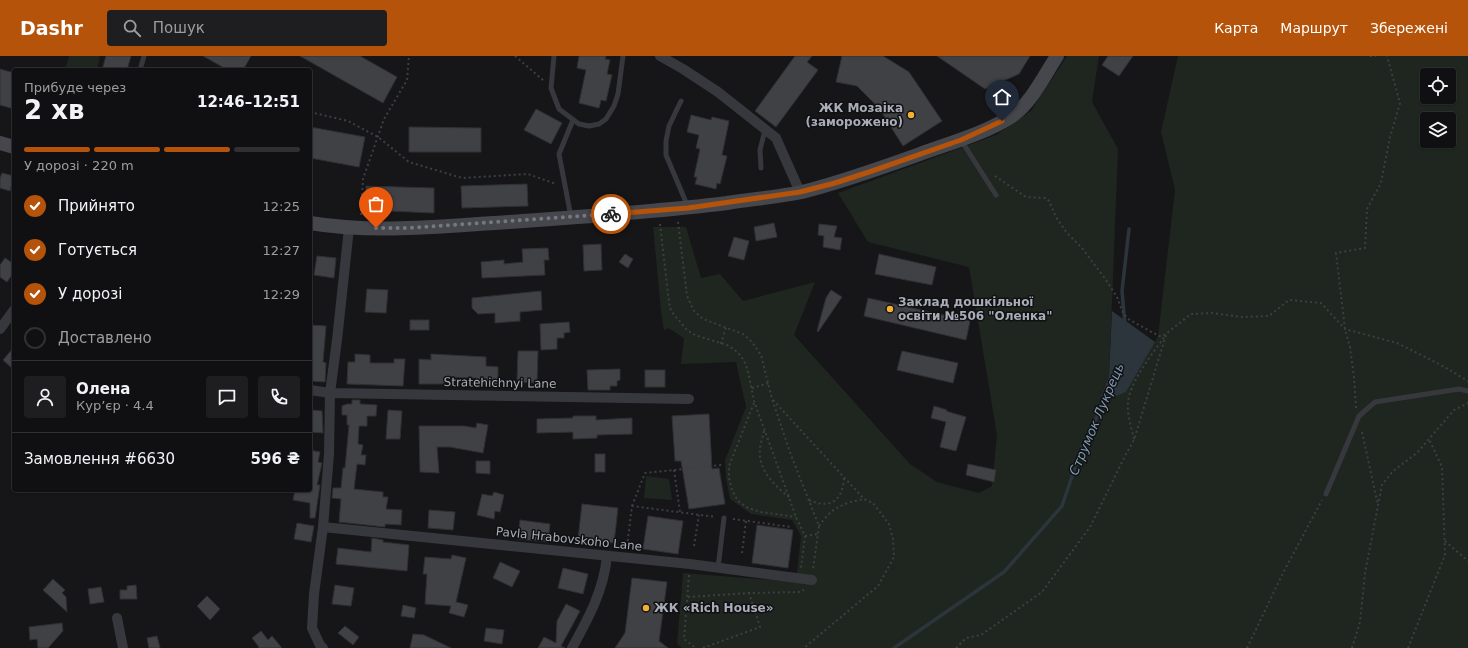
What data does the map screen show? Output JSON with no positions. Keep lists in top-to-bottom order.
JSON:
{
  "streets": {
    "street": ["Stratehichnyi Lane", "Pavla Hrabovskoho Lane"]
  },
  "water": ["Струмок Лукрець"],
  "places": ["ЖК Мозаіка (заморожено)", "Заклад дошкільної освіти №506 \"Оленка\"", "ЖК «Rich House»"],
  "page": {
    "header": "Dashr",
    "search": "Пошук",
    "nav": ["Карта", "Маршрут", "Збережені"],
    "heading": ["2 хв", "Прибуде через", "12:46–12:51"],
    "panel": [
      "Олена",
      "Кур’єр · 4.4",
      "Замовлення #6630",
      "596 ₴"
    ],
    "bar": "У дорозі · 220 m",
    "list": [
      ["Прийнято", "12:25"],
      ["Готується", "12:27"],
      ["У дорозі", "12:29"],
      "Доставлено"
    ]
  }
}
